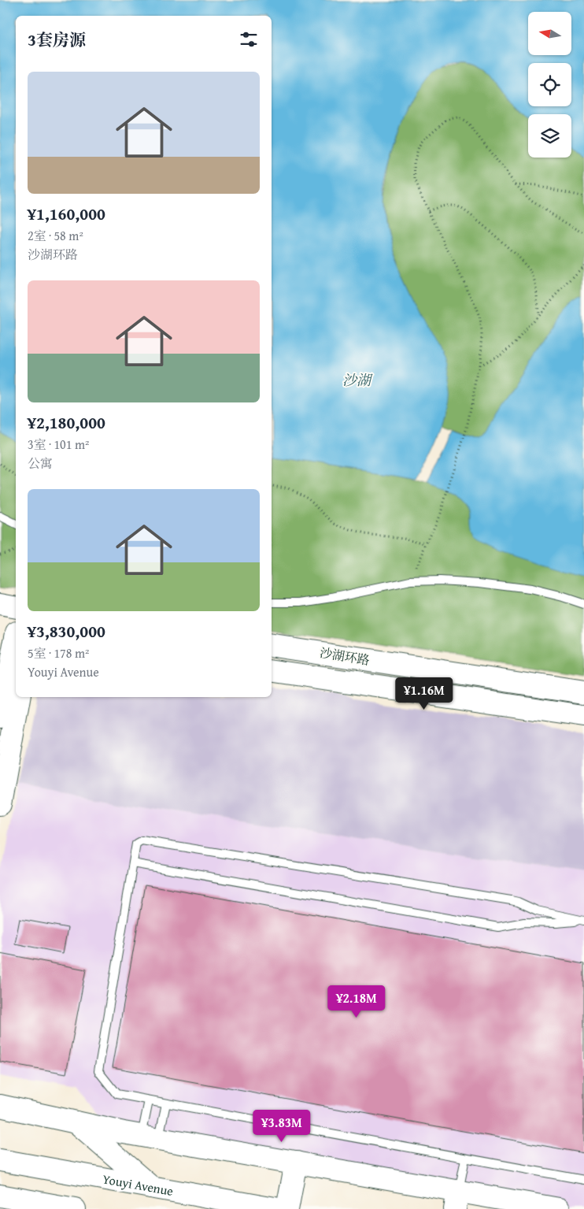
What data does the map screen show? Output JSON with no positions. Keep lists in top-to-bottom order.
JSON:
{
  "streets": {
    "main road": ["沙湖环路", "Youyi Avenue"]
  },
  "water": ["沙湖"],
  "north": "left",
  "page": {
    "heading": "3套房源",
    "list": [
      {
        "name": "¥1,160,000",
        "note": "2室 · 58 m² · 沙湖环路"
      },
      {
        "name": "¥2,180,000",
        "note": "3室 · 101 m² · 公寓"
      },
      {
        "name": "¥3,830,000",
        "note": "5室 · 178 m² · Youyi Avenue"
      }
    ],
    "price": ["¥1.16M", "¥2.18M", "¥3.83M"]
  }
}
